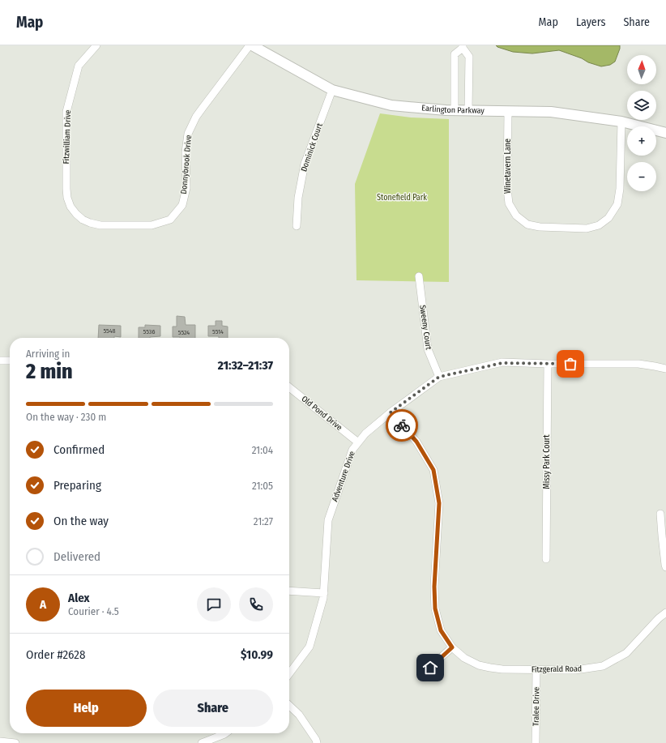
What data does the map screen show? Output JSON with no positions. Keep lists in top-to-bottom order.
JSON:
{
  "streets": {
    "street": [
      "Earlington Parkway",
      "Fitzwilliam Drive",
      "Dominick Court",
      "Donnybrook Drive",
      "Winetavern Lane",
      "Sweeny Court",
      "Old Pond Drive",
      "Missy Park Court",
      "Adventure Drive",
      "Fitzgerald Road",
      "Tralee Drive"
    ]
  },
  "crossings": [
    ["Earlington Parkway", "Dominick Court"],
    ["Earlington Parkway", "Winetavern Lane"],
    ["Fitzwilliam Drive", "Donnybrook Drive"],
    ["Sweeny Court", "Adventure Drive"],
    ["Old Pond Drive", "Adventure Drive"],
    ["Missy Park Court", "Adventure Drive"],
    ["Adventure Drive", "Fitzgerald Road"],
    ["Fitzgerald Road", "Tralee Drive"]
  ],
  "parks": ["Stonefield Park"],
  "house_numbers": [
    "5548",
    "5536",
    "5514",
    "5524"
  ],
  "north": "top",
  "page": {
    "header": "Map",
    "nav": ["Map", "Layers", "Share"],
    "map_buttons": ["+", "−"],
    "heading": ["2 min", "Arriving in", "21:32–21:37"],
    "panel": [
      "Alex",
      "Courier · 4.5",
      "Order #2628",
      "$10.99"
    ],
    "bar": "On the way · 230 m",
    "list": [
      ["Confirmed", "21:04"],
      ["Preparing", "21:05"],
      ["On the way", "21:27"],
      "Delivered"
    ],
    "round": "A",
    "buttons": ["Help", "Share"]
  }
}
